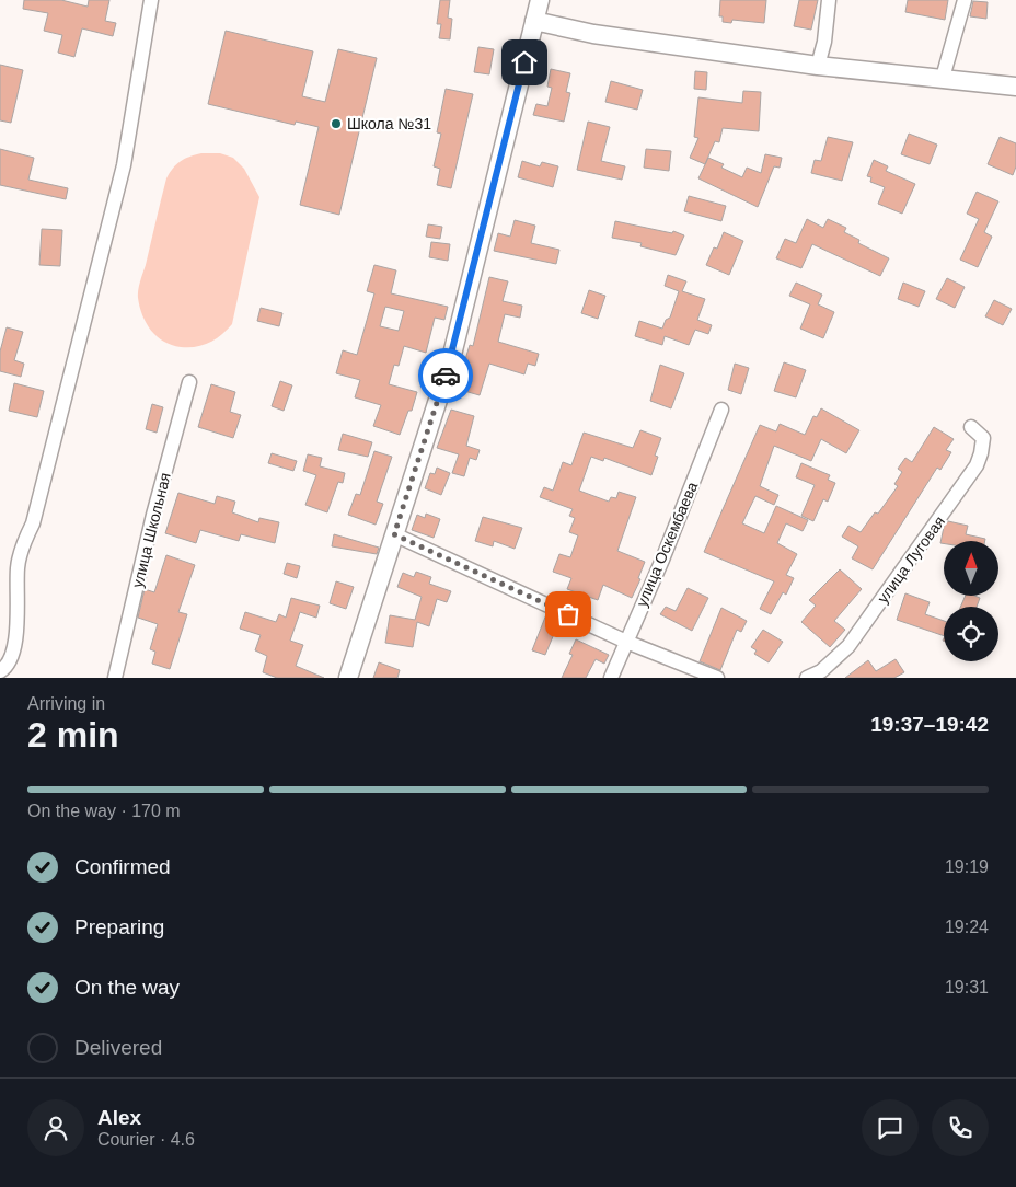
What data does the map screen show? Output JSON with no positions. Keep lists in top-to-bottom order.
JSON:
{
  "streets": {
    "street": ["улица Школьная", "улица Оскембаева", "улица Луговая"]
  },
  "places": ["Школа №31"],
  "north": "top",
  "page": {
    "heading": ["2 min", "Arriving in", "19:37–19:42"],
    "panel": ["Alex", "Courier · 4.6"],
    "bar": "On the way · 170 m",
    "list": [
      ["Confirmed", "19:19"],
      ["Preparing", "19:24"],
      ["On the way", "19:31"],
      "Delivered"
    ]
  }
}
